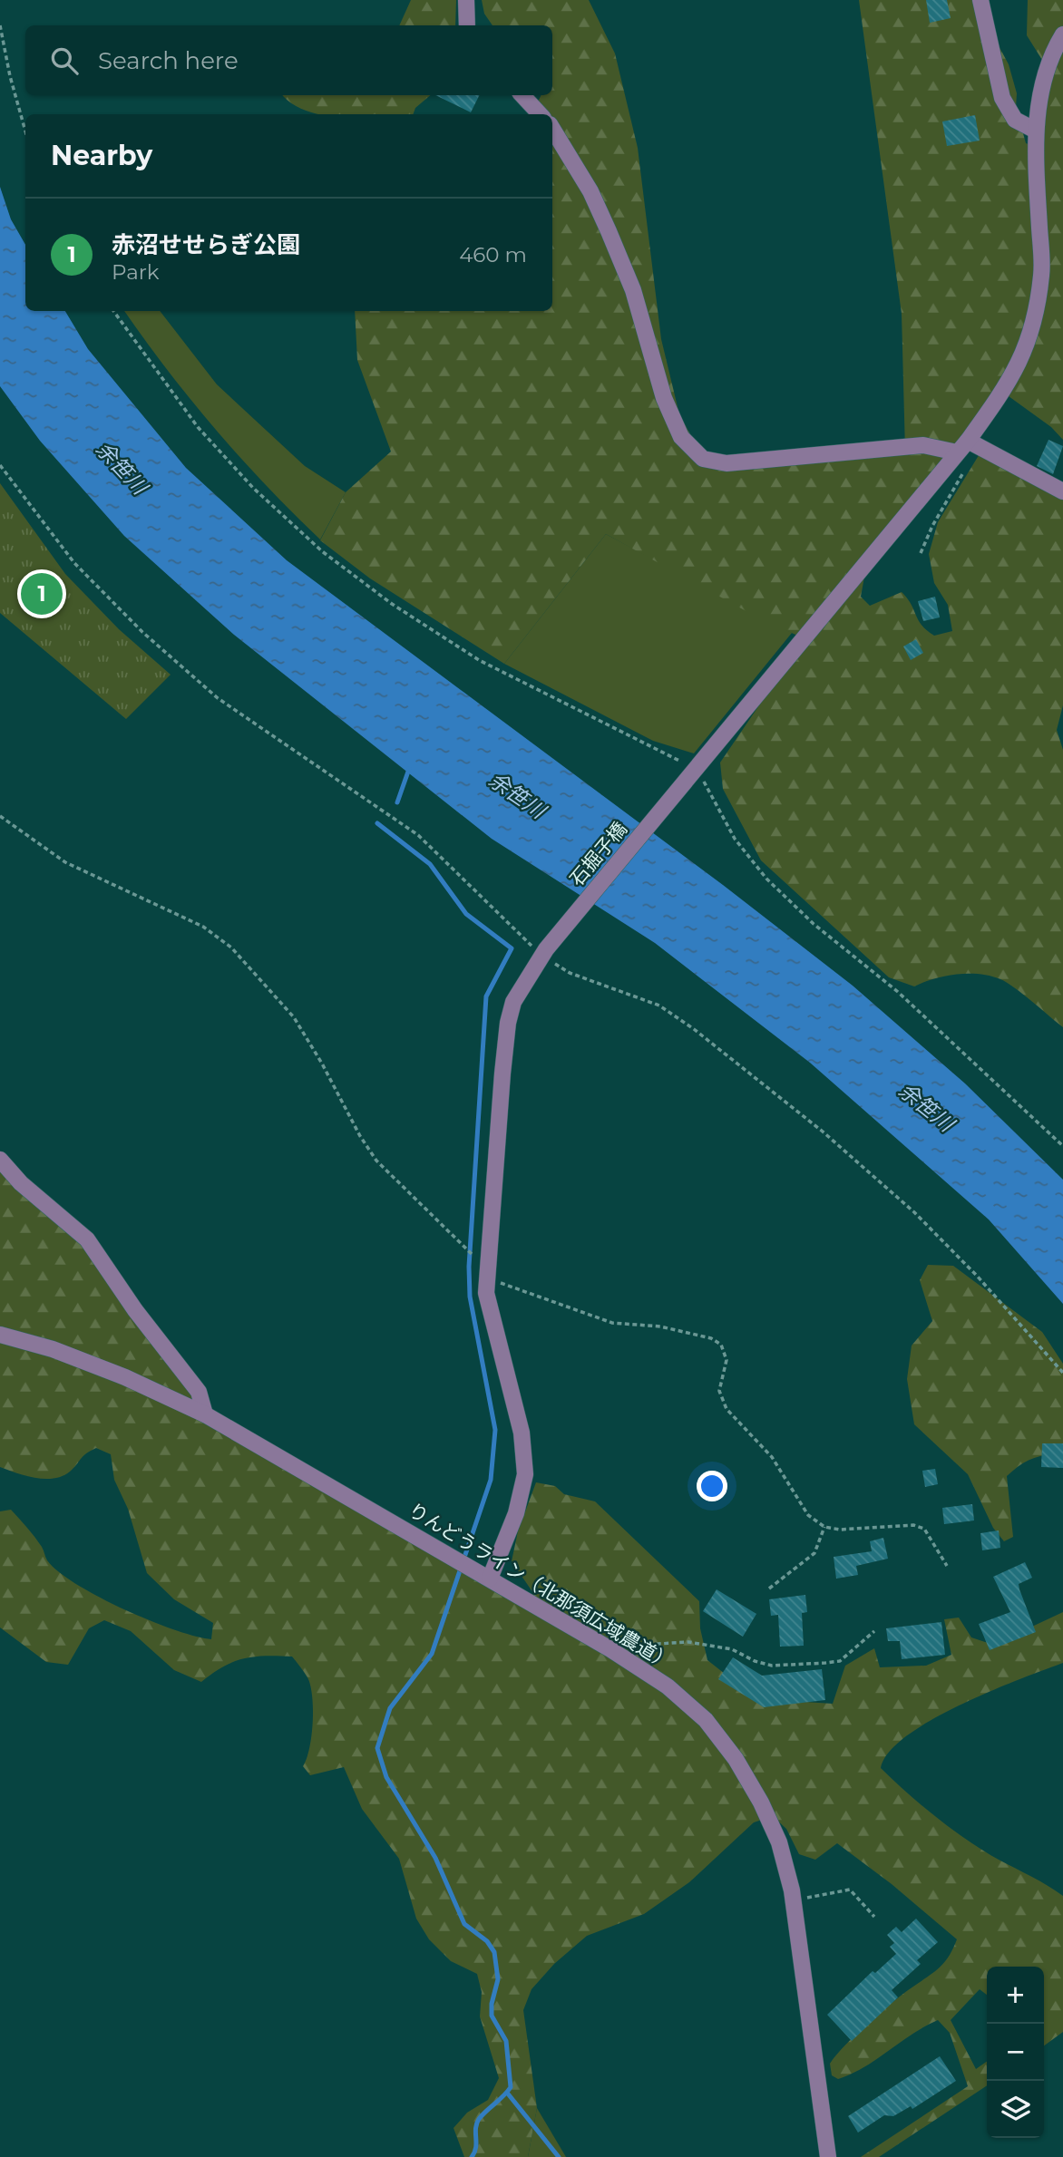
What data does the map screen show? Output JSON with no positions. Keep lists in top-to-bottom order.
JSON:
{
  "streets": {
    "street": ["石掘子橋", "りんどうライン（北那須広域農道）"]
  },
  "crossings": [
    ["石掘子橋", "りんどうライン（北那須広域農道）"]
  ],
  "water": ["余笹川"],
  "page": {
    "search": "Search here",
    "heading": "Nearby",
    "list": [
      {
        "mark": "1",
        "name": "赤沼せせらぎ公園",
        "note": "Park",
        "value": "460 m"
      }
    ],
    "pins": "1",
    "map_buttons": ["+", "−"]
  }
}
